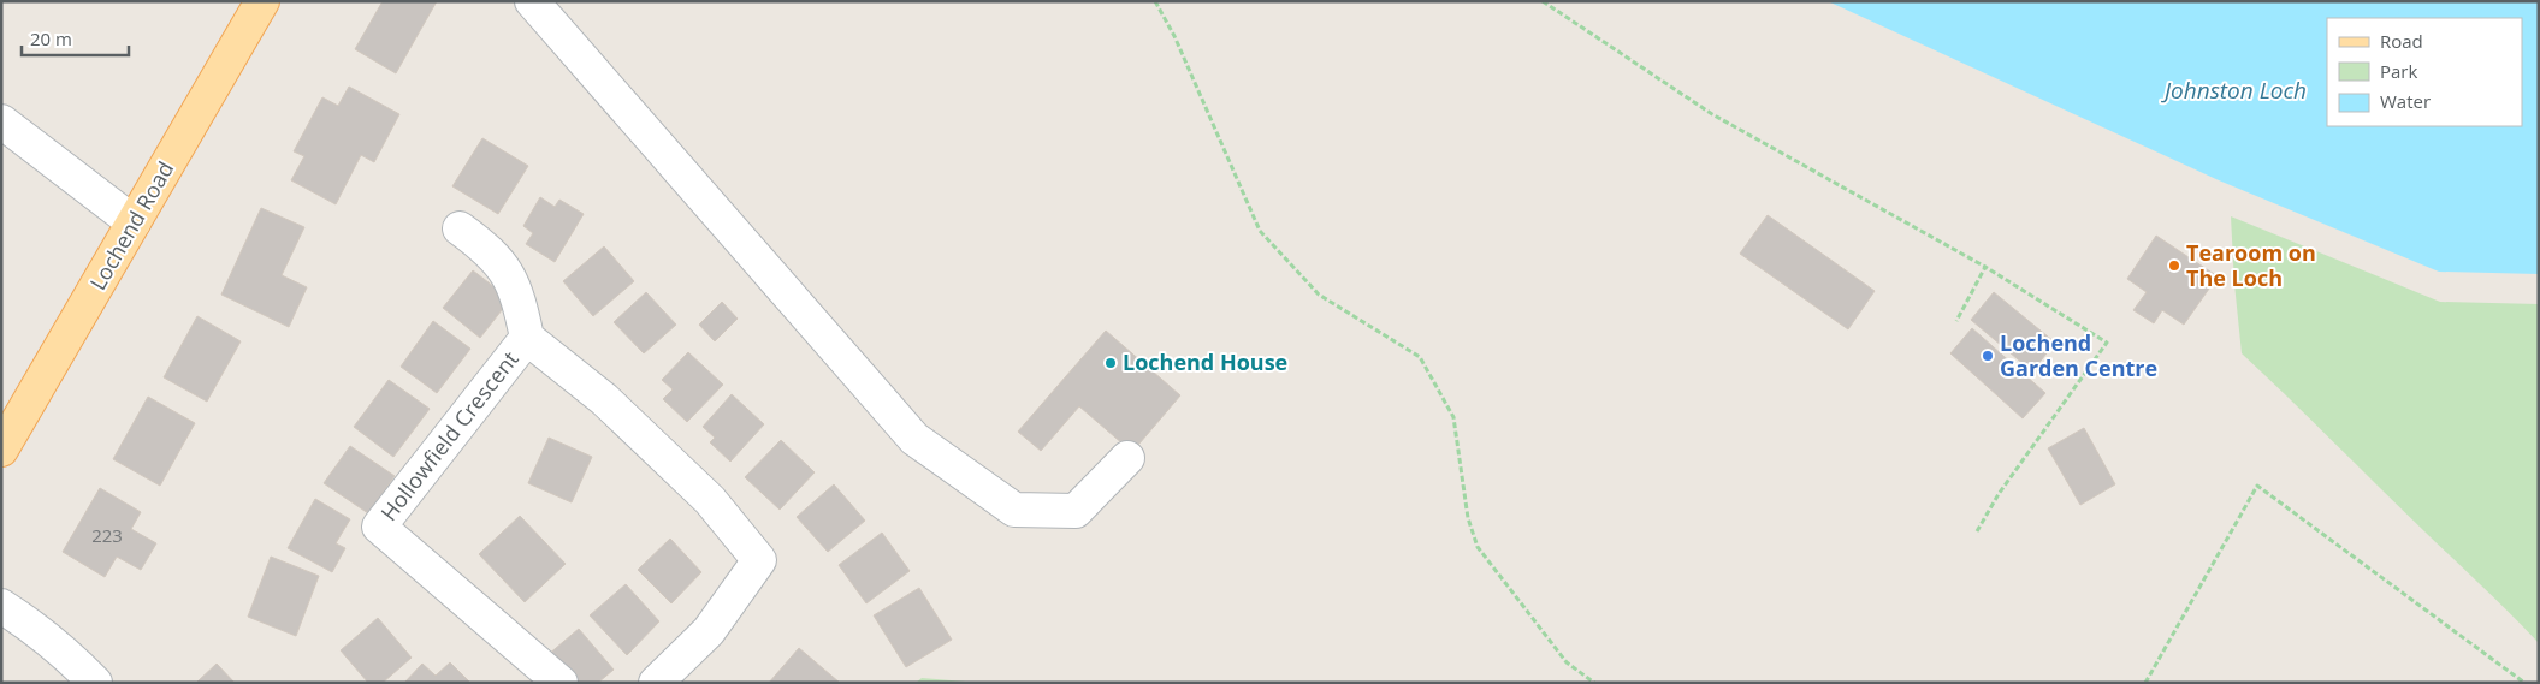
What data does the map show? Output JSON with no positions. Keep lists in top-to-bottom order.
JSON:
{
  "streets": {
    "main road": ["Lochend Road"],
    "street": ["Hollowfield Crescent"]
  },
  "water": ["Johnston Loch"],
  "places": ["Tearoom on The Loch", "Lochend Garden Centre", "Lochend House"],
  "house_numbers": ["223"],
  "legend": ["Road", "Park", "Water"],
  "scale_bar": "20 m"
}
